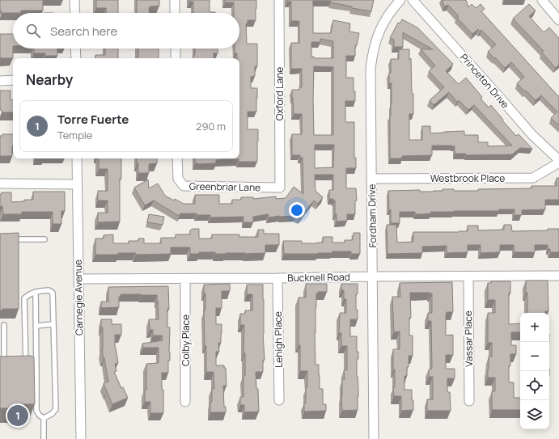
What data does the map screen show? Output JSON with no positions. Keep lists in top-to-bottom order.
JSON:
{
  "streets": {
    "street": [
      "Princeton Drive",
      "Oxford Lane",
      "Westbrook Place",
      "Greenbriar Lane",
      "Fordham Drive",
      "Bucknell Road",
      "Carnegie Avenue",
      "Vassar Place",
      "Lehigh Place",
      "Colby Place"
    ]
  },
  "crossings": [
    ["Oxford Lane", "Greenbriar Lane"],
    ["Westbrook Place", "Fordham Drive"],
    ["Fordham Drive", "Bucknell Road"],
    ["Bucknell Road", "Carnegie Avenue"],
    ["Bucknell Road", "Vassar Place"],
    ["Bucknell Road", "Lehigh Place"],
    ["Bucknell Road", "Colby Place"]
  ],
  "page": {
    "search": "Search here",
    "heading": "Nearby",
    "list": [
      {
        "mark": "1",
        "name": "Torre Fuerte",
        "note": "Temple",
        "value": "290 m"
      }
    ],
    "map_buttons": ["+", "−"],
    "pins": "1"
  }
}
